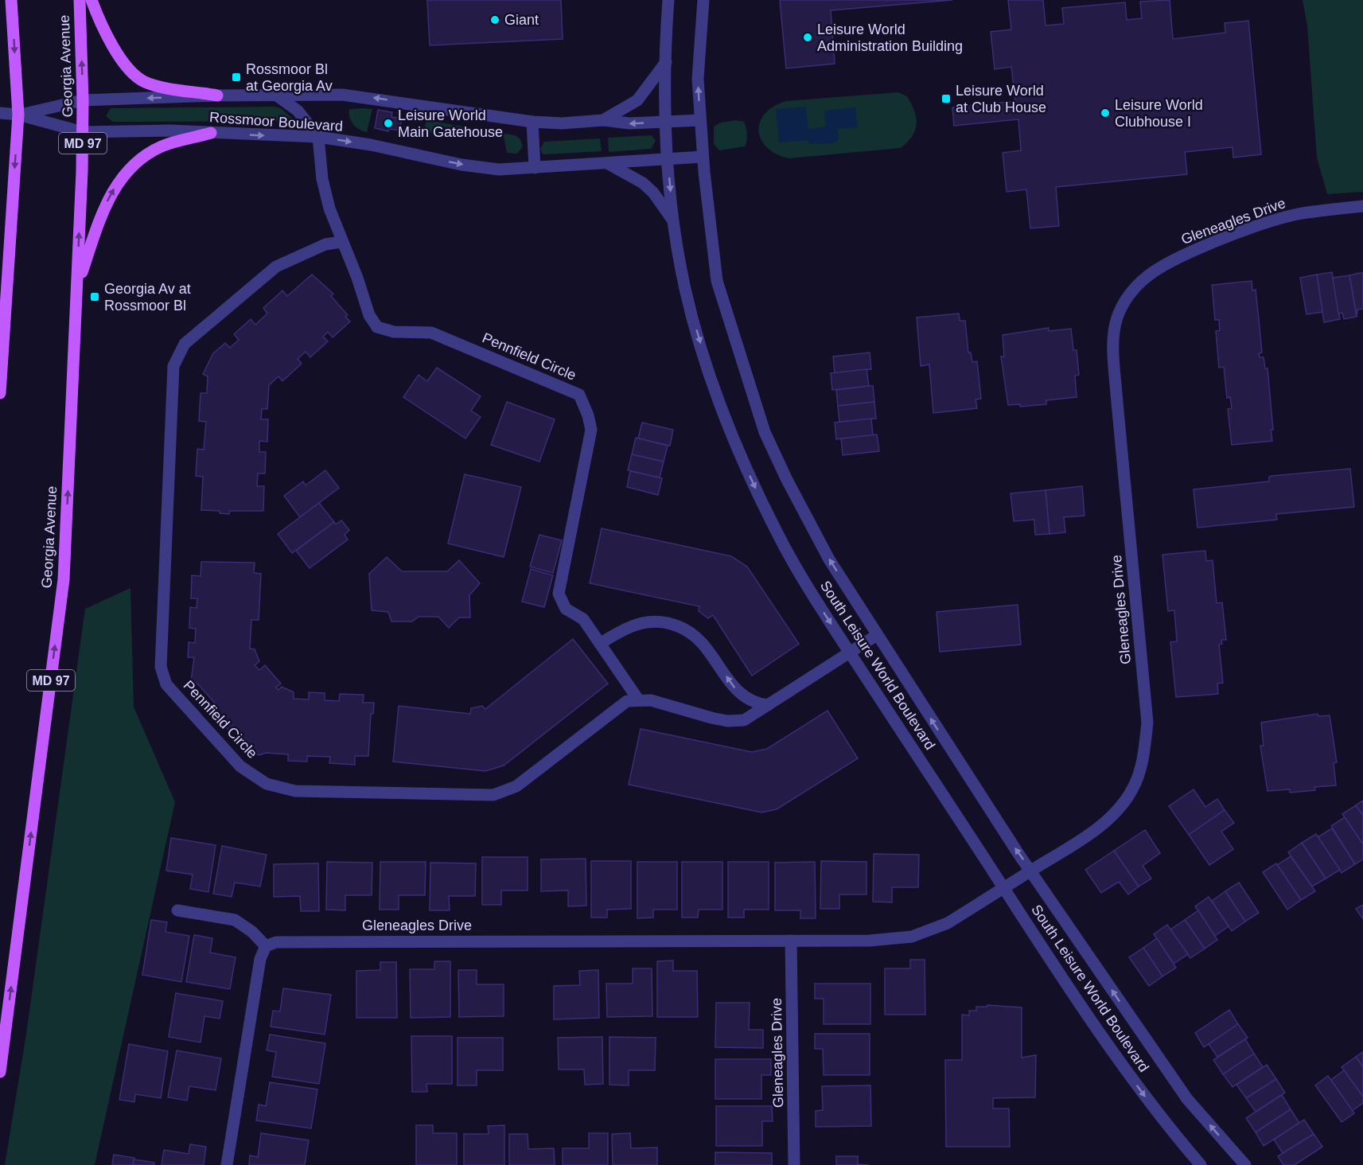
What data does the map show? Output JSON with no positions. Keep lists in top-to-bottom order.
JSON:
{
  "streets": {
    "main road": ["Georgia Avenue", "MD 97"],
    "street": [
      "Rossmoor Boulevard",
      "Gleneagles Drive",
      "Pennfield Circle",
      "South Leisure World Boulevard"
    ]
  },
  "crossings": [
    ["Georgia Avenue", "Rossmoor Boulevard"],
    ["Rossmoor Boulevard", "Pennfield Circle"],
    ["Rossmoor Boulevard", "South Leisure World Boulevard"],
    ["Gleneagles Drive", "South Leisure World Boulevard"]
  ],
  "places": {
    "other": [
      "Giant",
      "Leisure World Administration Building",
      "Leisure World Clubhouse I",
      "Leisure World Main Gatehouse"
    ],
    "transit": ["Rossmoor Bl at Georgia Av", "Leisure World at Club House", "Georgia Av at Rossmoor Bl"]
  }
}
